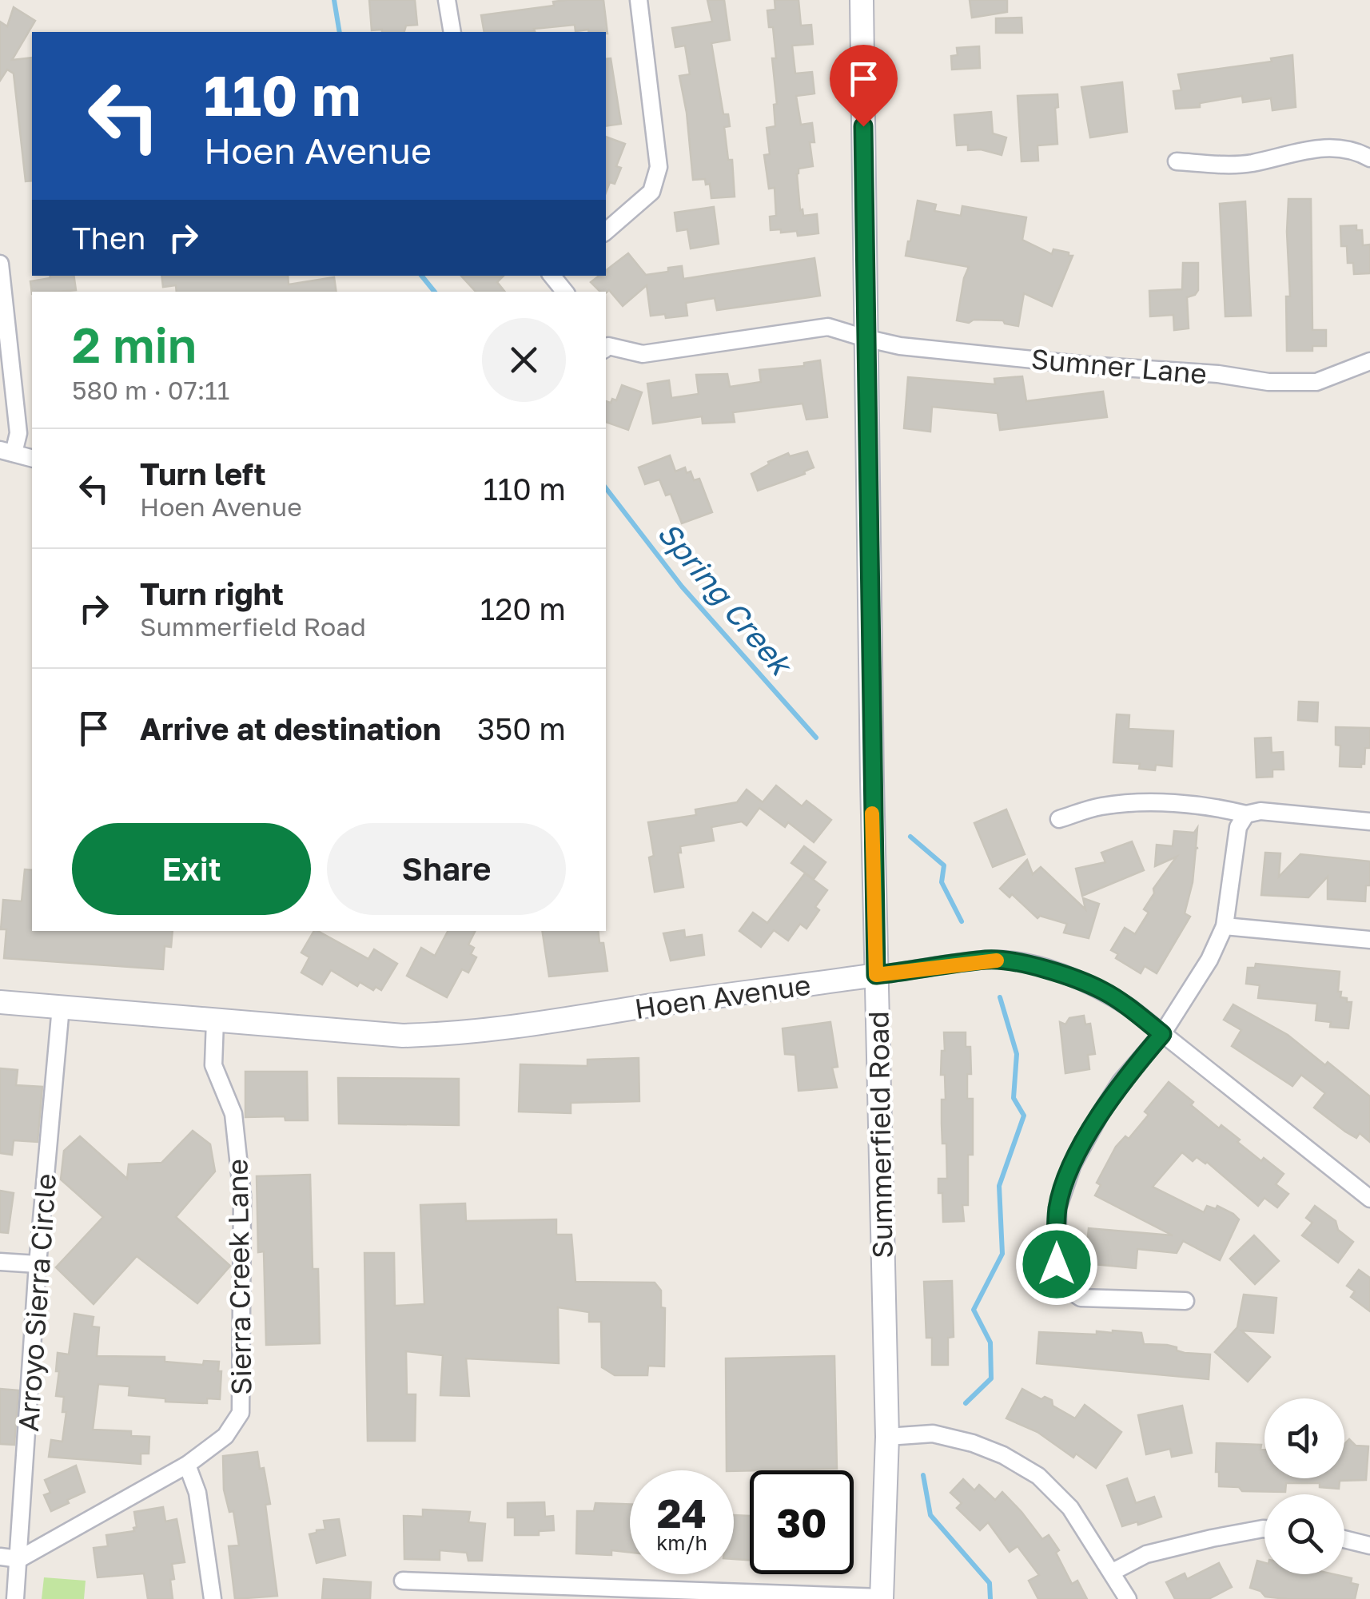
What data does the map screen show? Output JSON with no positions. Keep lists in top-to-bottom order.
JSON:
{
  "streets": {
    "street": [
      "Sumner Lane",
      "Hoen Avenue",
      "Summerfield Road",
      "Sierra Creek Lane",
      "Arroyo Sierra Circle"
    ]
  },
  "crossings": [
    ["Sumner Lane", "Summerfield Road"],
    ["Hoen Avenue", "Summerfield Road"],
    ["Hoen Avenue", "Sierra Creek Lane"],
    ["Hoen Avenue", "Arroyo Sierra Circle"],
    ["Sierra Creek Lane", "Arroyo Sierra Circle"]
  ],
  "water": ["Spring Creek"],
  "page": {
    "turn": ["110 m", "Hoen Avenue"],
    "then": "Then",
    "heading": ["2 min", "580 m · 07:11"],
    "list": [
      {
        "name": "Turn left",
        "note": "Hoen Avenue",
        "value": "110 m"
      },
      {
        "name": "Turn right",
        "note": "Summerfield Road",
        "value": "120 m"
      },
      {
        "name": "Arrive at destination",
        "value": "350 m"
      }
    ],
    "buttons": ["Exit", "Share"],
    "speed": "24 km/h",
    "limit": "30"
  }
}
